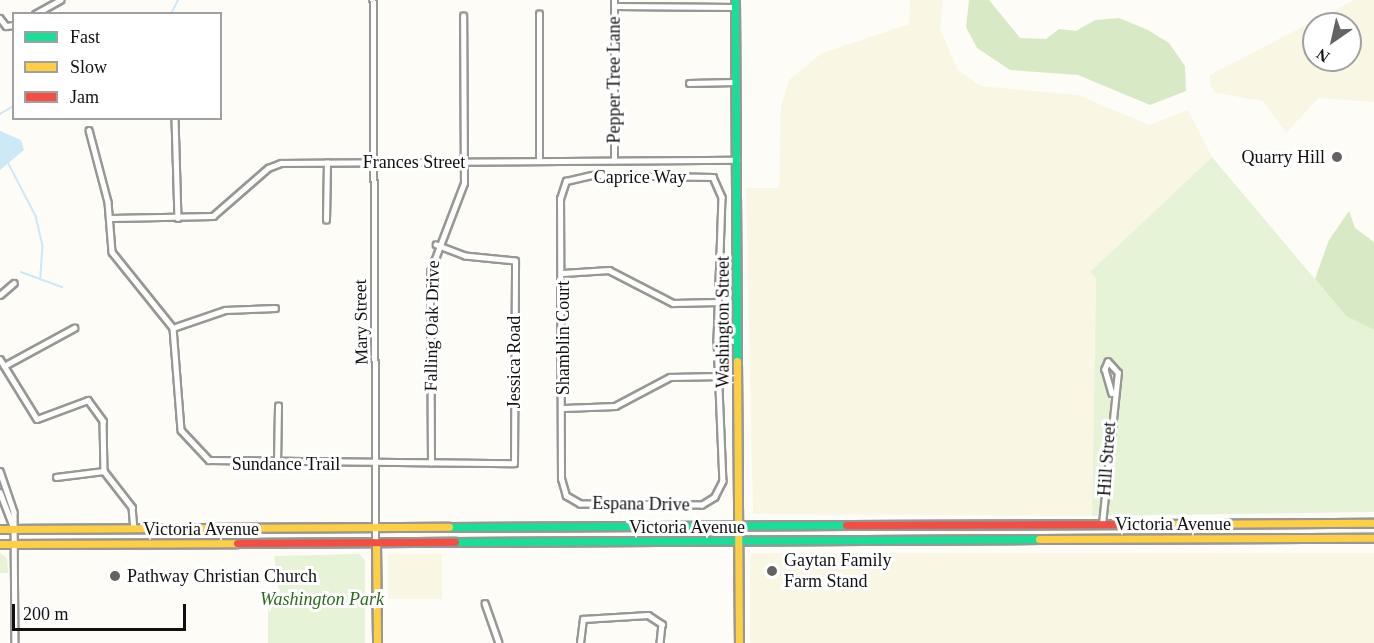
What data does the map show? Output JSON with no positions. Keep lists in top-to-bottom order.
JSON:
{
  "streets": {
    "main road": ["Mary Street", "Washington Street", "Victoria Avenue"],
    "street": [
      "Pepper Tree Lane",
      "Frances Street",
      "Caprice Way",
      "Falling Oak Drive",
      "Shamblin Court",
      "Jessica Road",
      "Hill Street",
      "Sundance Trail",
      "Espana Drive"
    ]
  },
  "crossings": [
    ["Pepper Tree Lane", "Frances Street"],
    ["Frances Street", "Mary Street"],
    ["Frances Street", "Washington Street"],
    ["Frances Street", "Falling Oak Drive"],
    ["Caprice Way", "Shamblin Court"],
    ["Mary Street", "Sundance Trail"],
    ["Mary Street", "Victoria Avenue"],
    ["Washington Street", "Victoria Avenue"],
    ["Falling Oak Drive", "Jessica Road"],
    ["Falling Oak Drive", "Sundance Trail"],
    ["Shamblin Court", "Espana Drive"],
    ["Jessica Road", "Sundance Trail"],
    ["Hill Street", "Victoria Avenue"]
  ],
  "parks": ["Washington Park"],
  "places": ["Quarry Hill", "Gaytan Family Farm Stand", "Pathway Christian Church"],
  "legend": ["Fast", "Slow", "Jam"],
  "scale_bar": "200 m",
  "north": "bottom left"
}
